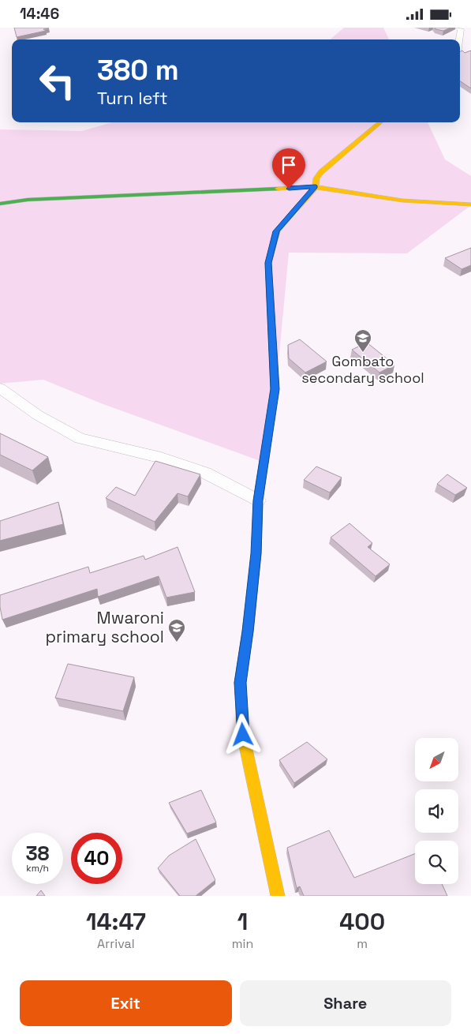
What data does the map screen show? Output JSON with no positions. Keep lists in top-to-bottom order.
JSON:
{
  "places": {
    "school or university": ["Gombato secondary school", "Mwaroni primary school"]
  },
  "north": "bottom left",
  "page": {
    "status": "14:46",
    "turn": ["380 m", "Turn left"],
    "speed": "38 km/h",
    "limit": "40",
    "eta": [
      "14:47",
      "Arrival",
      "1",
      "min",
      "400",
      "m"
    ],
    "buttons": ["Exit", "Share"]
  }
}
